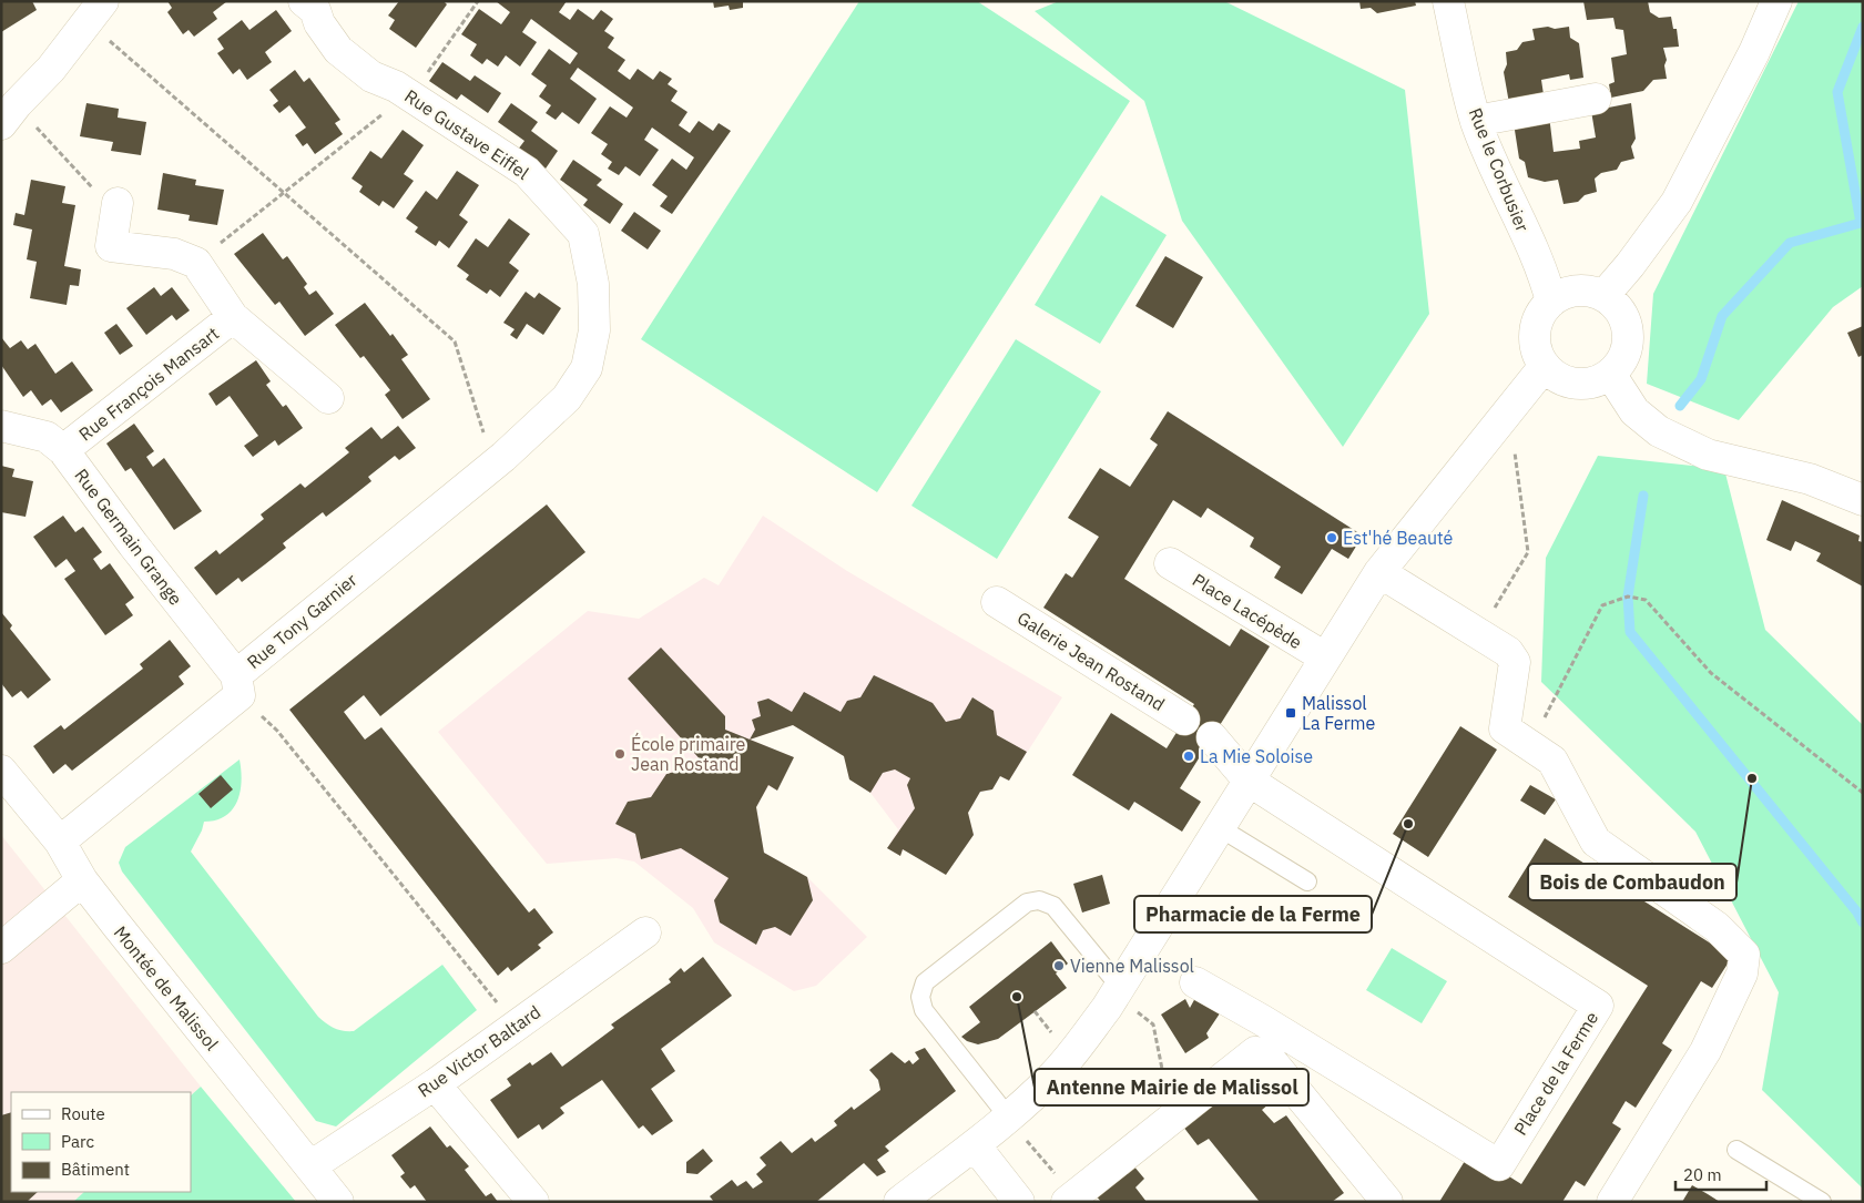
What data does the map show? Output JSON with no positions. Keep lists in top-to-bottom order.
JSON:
{
  "streets": {
    "street": [
      "Rue Gustave Eiffel",
      "Rue le Corbusier",
      "Rue François Mansart",
      "Rue Germain Grange",
      "Place Lacépède",
      "Rue Tony Garnier",
      "Galerie Jean Rostand",
      "Montée de Malissol",
      "Rue Victor Baltard",
      "Place de la Ferme"
    ]
  },
  "crossings": [
    ["Rue Gustave Eiffel", "Rue Tony Garnier"],
    ["Rue François Mansart", "Rue Germain Grange"],
    ["Rue Germain Grange", "Rue Tony Garnier"],
    ["Rue Tony Garnier", "Montée de Malissol"],
    ["Montée de Malissol", "Rue Victor Baltard"]
  ],
  "places": {
    "other": [
      "Est'hé Beauté",
      "École primaire Jean Rostand",
      "La Mie Soloise",
      "Bois de Combaudon",
      "Pharmacie de la Ferme",
      "Vienne Malissol",
      "Antenne Mairie de Malissol"
    ],
    "transit": ["Malissol La Ferme"]
  },
  "legend": ["Route", "Parc", "Bâtiment"],
  "scale_bar": "20 m"
}
